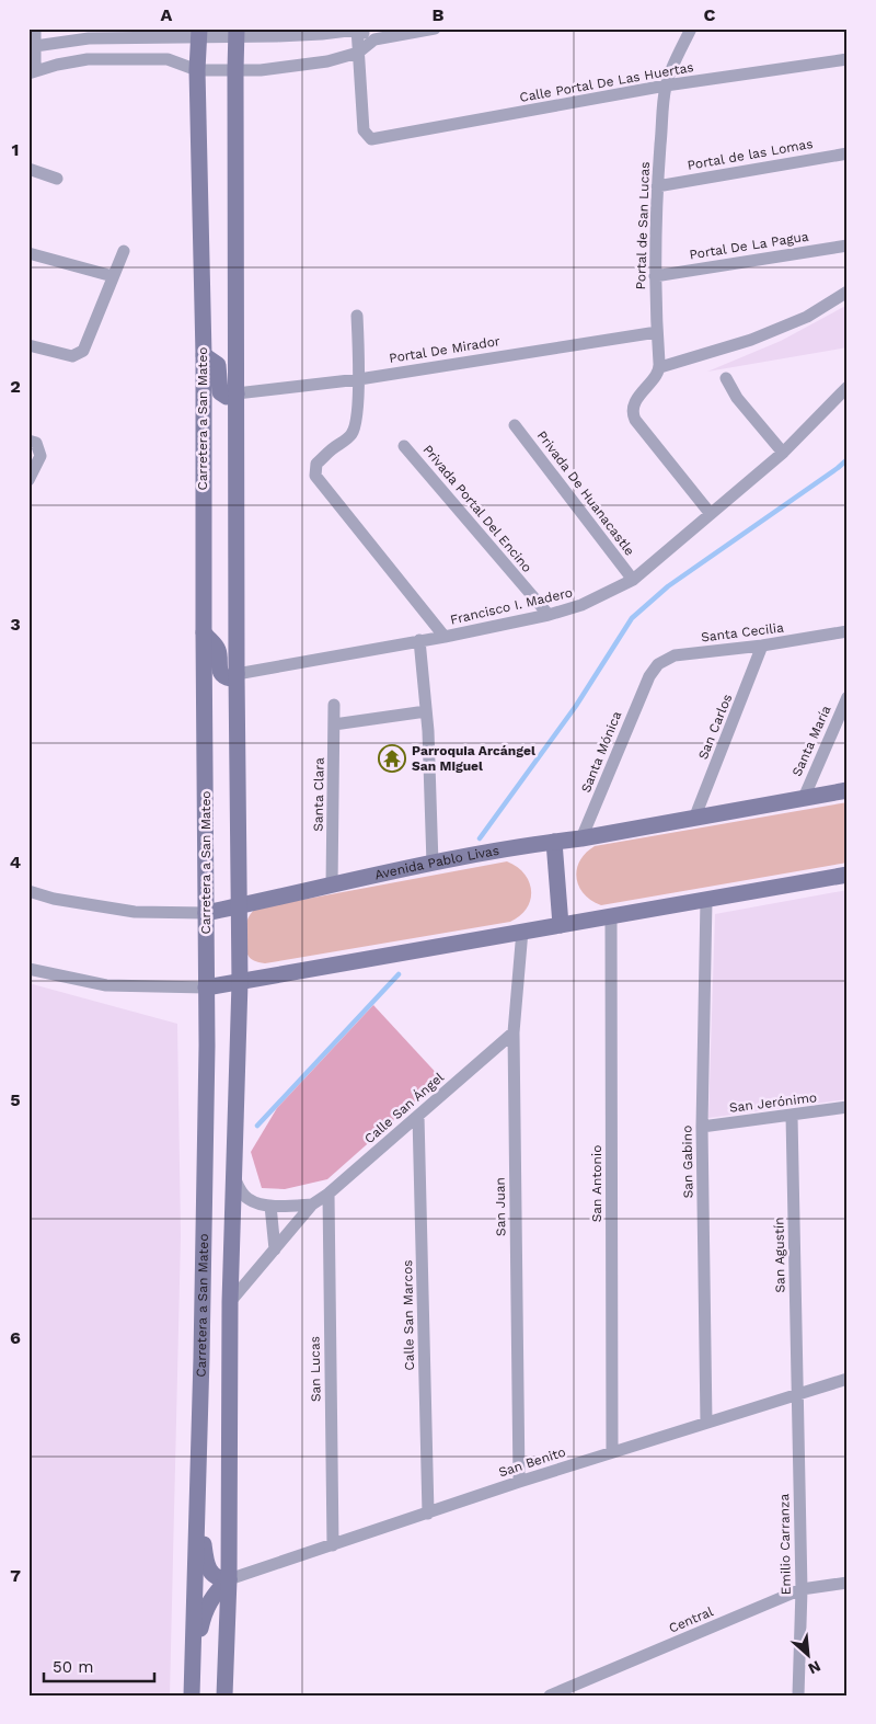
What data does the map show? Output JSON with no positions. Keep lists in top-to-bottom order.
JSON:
{
  "streets": {
    "main road": ["Carretera a San Mateo", "Avenida Pablo Livas"],
    "street": [
      "Calle Portal De Las Huertas",
      "Portal de las Lomas",
      "Portal de San Lucas",
      "Portal De La Pagua",
      "Portal De Mirador",
      "Privada De Huanacastle",
      "Privada Portal Del Encino",
      "Francisco I. Madero",
      "Santa Cecilia",
      "San Carlos",
      "Santa María",
      "Santa Mónica",
      "Santa Clara",
      "San Jerónimo",
      "Calle San Ángel",
      "San Gabino",
      "San Antonio",
      "San Juan",
      "San Agustín",
      "Calle San Marcos",
      "San Lucas",
      "San Benito",
      "Emilio Carranza",
      "Central"
    ]
  },
  "crossings": [
    ["Calle Portal De Las Huertas", "Portal de San Lucas"],
    ["Portal de las Lomas", "Portal de San Lucas"],
    ["Portal de San Lucas", "Portal De La Pagua"],
    ["Portal de San Lucas", "Portal De Mirador"],
    ["Portal De Mirador", "Carretera a San Mateo"],
    ["Carretera a San Mateo", "Francisco I. Madero"],
    ["Carretera a San Mateo", "Avenida Pablo Livas"],
    ["Carretera a San Mateo", "Calle San Ángel"],
    ["Carretera a San Mateo", "San Benito"],
    ["Privada De Huanacastle", "Francisco I. Madero"],
    ["Privada Portal Del Encino", "Francisco I. Madero"],
    ["Santa Cecilia", "San Carlos"],
    ["Santa Cecilia", "Santa Mónica"],
    ["San Carlos", "Avenida Pablo Livas"],
    ["Santa María", "Avenida Pablo Livas"],
    ["Santa Mónica", "Avenida Pablo Livas"],
    ["Santa Clara", "Avenida Pablo Livas"],
    ["San Jerónimo", "San Gabino"],
    ["San Jerónimo", "San Agustín"],
    ["Calle San Ángel", "San Juan"],
    ["Calle San Ángel", "Calle San Marcos"],
    ["Calle San Ángel", "San Lucas"],
    ["San Gabino", "San Benito"],
    ["San Antonio", "San Benito"],
    ["San Juan", "San Benito"],
    ["San Agustín", "San Benito"],
    ["San Agustín", "Emilio Carranza"],
    ["Calle San Marcos", "San Benito"],
    ["San Lucas", "San Benito"],
    ["San Benito", "Emilio Carranza"],
    ["Emilio Carranza", "Central"]
  ],
  "places": {
    "temple": ["Parroquia Arcángel San Miguel"]
  },
  "scale_bar": "50 m",
  "north": "bottom right",
  "grid": {
    "columns": ["A", "B", "C"],
    "rows": [
      "1",
      "2",
      "3",
      "4",
      "5",
      "6",
      "7"
    ]
  }
}
